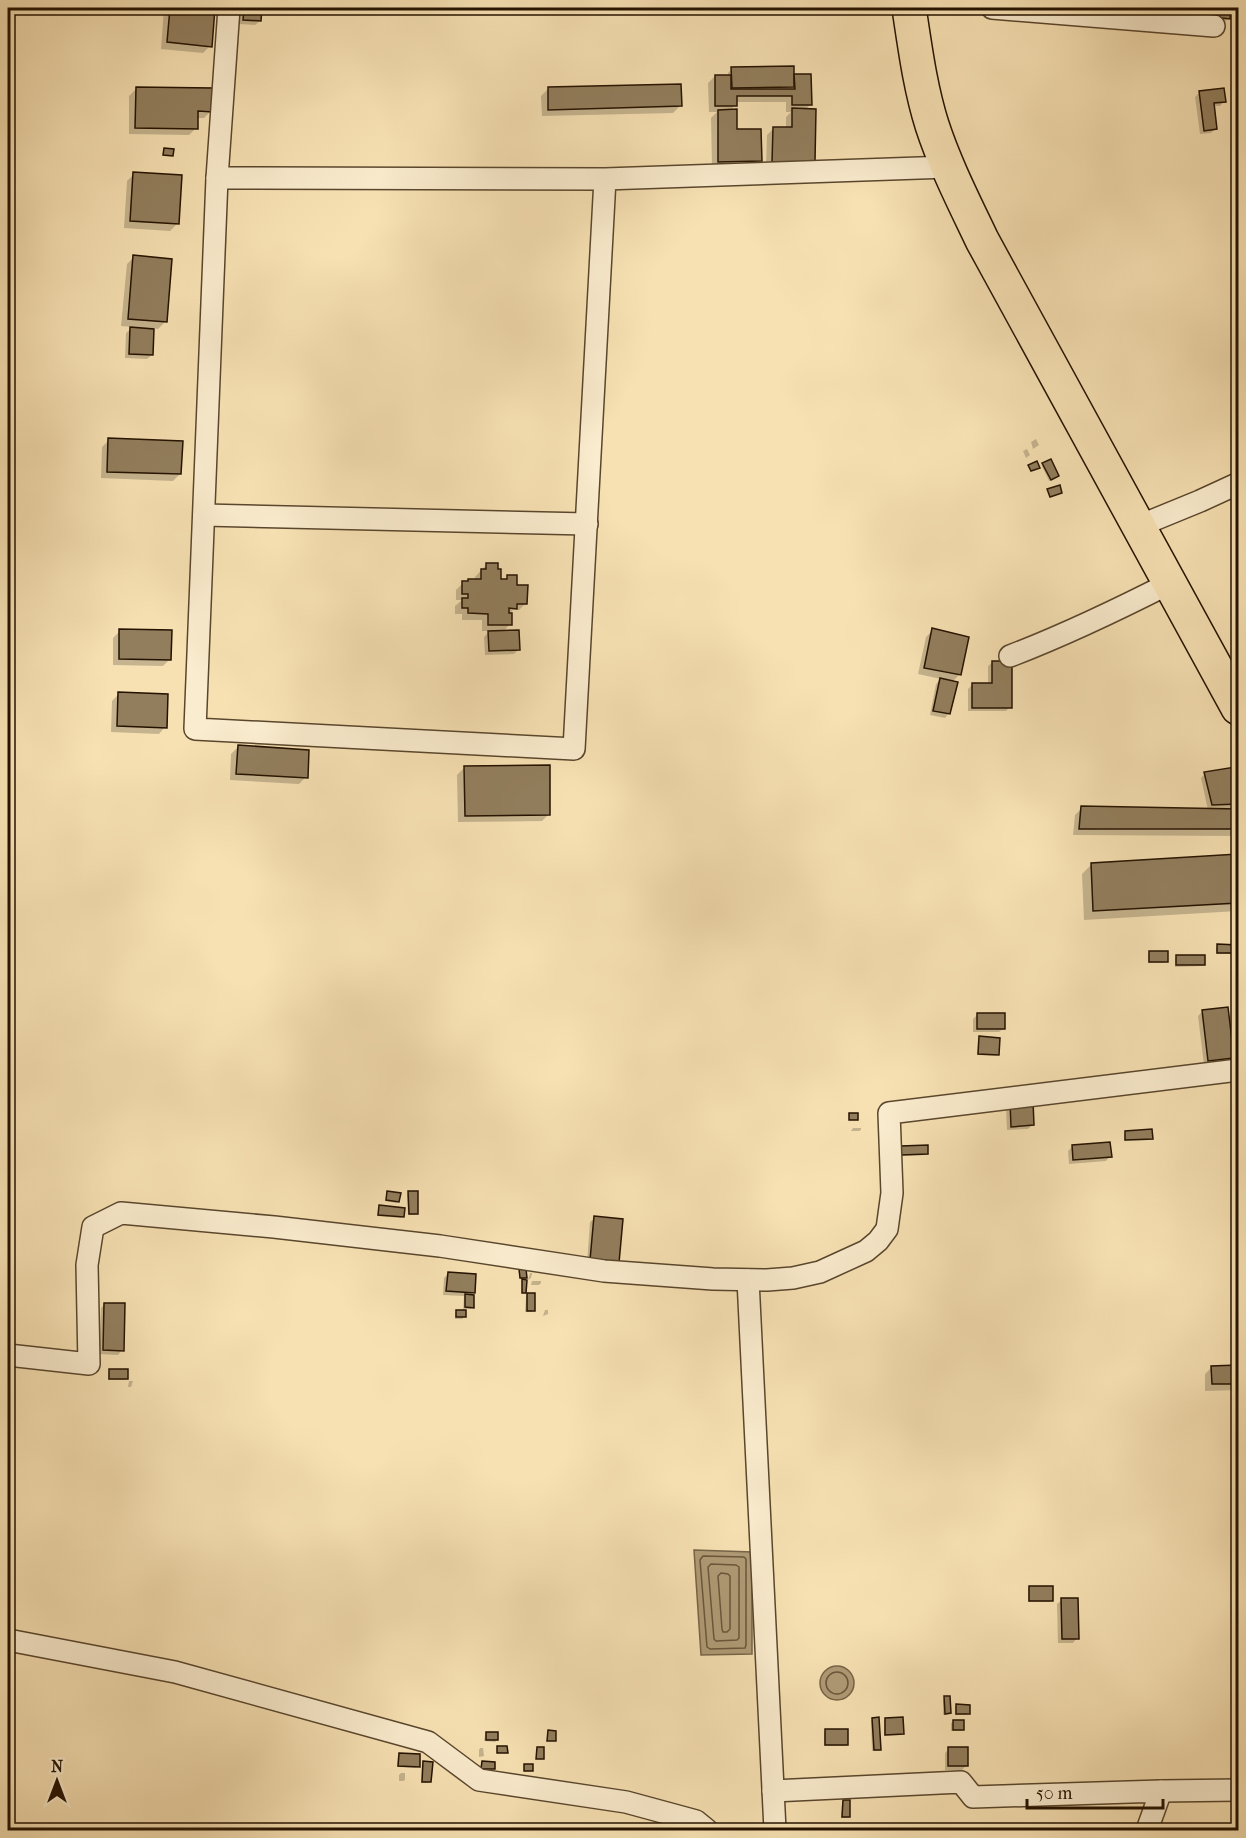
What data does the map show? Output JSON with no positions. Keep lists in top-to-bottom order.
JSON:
{
  "scale_bar": "50 m",
  "north": "top"
}
